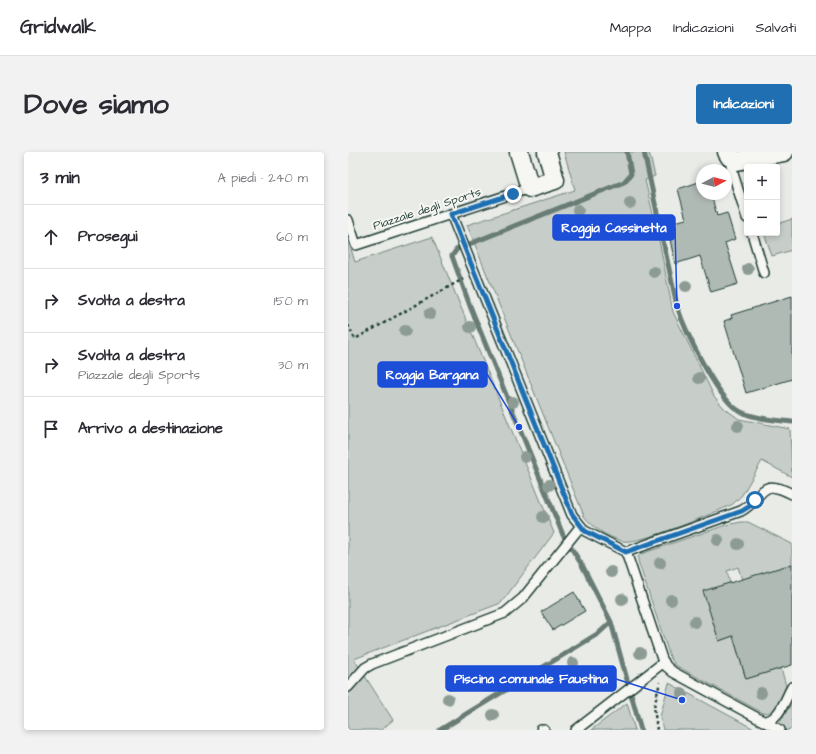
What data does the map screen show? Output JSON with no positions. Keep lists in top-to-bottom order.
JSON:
{
  "streets": {
    "lane": ["Piazzale degli Sports"]
  },
  "places": ["Roggia Cassinetta", "Roggia Bargana", "Piscina comunale Faustina"],
  "north": "right",
  "page": {
    "header": "Gridwalk",
    "nav": ["Mappa", "Indicazioni", "Salvati"],
    "buttons": "Indicazioni",
    "title": "Dove siamo",
    "heading": ["3 min", "A piedi · 240 m"],
    "map_buttons": ["+", "−"],
    "list": [
      ["Prosegui", "60 m"],
      ["Svolta a destra", "150 m"],
      ["Svolta a destra", "Piazzale degli Sports", "30 m"],
      "Arrivo a destinazione"
    ]
  }
}
